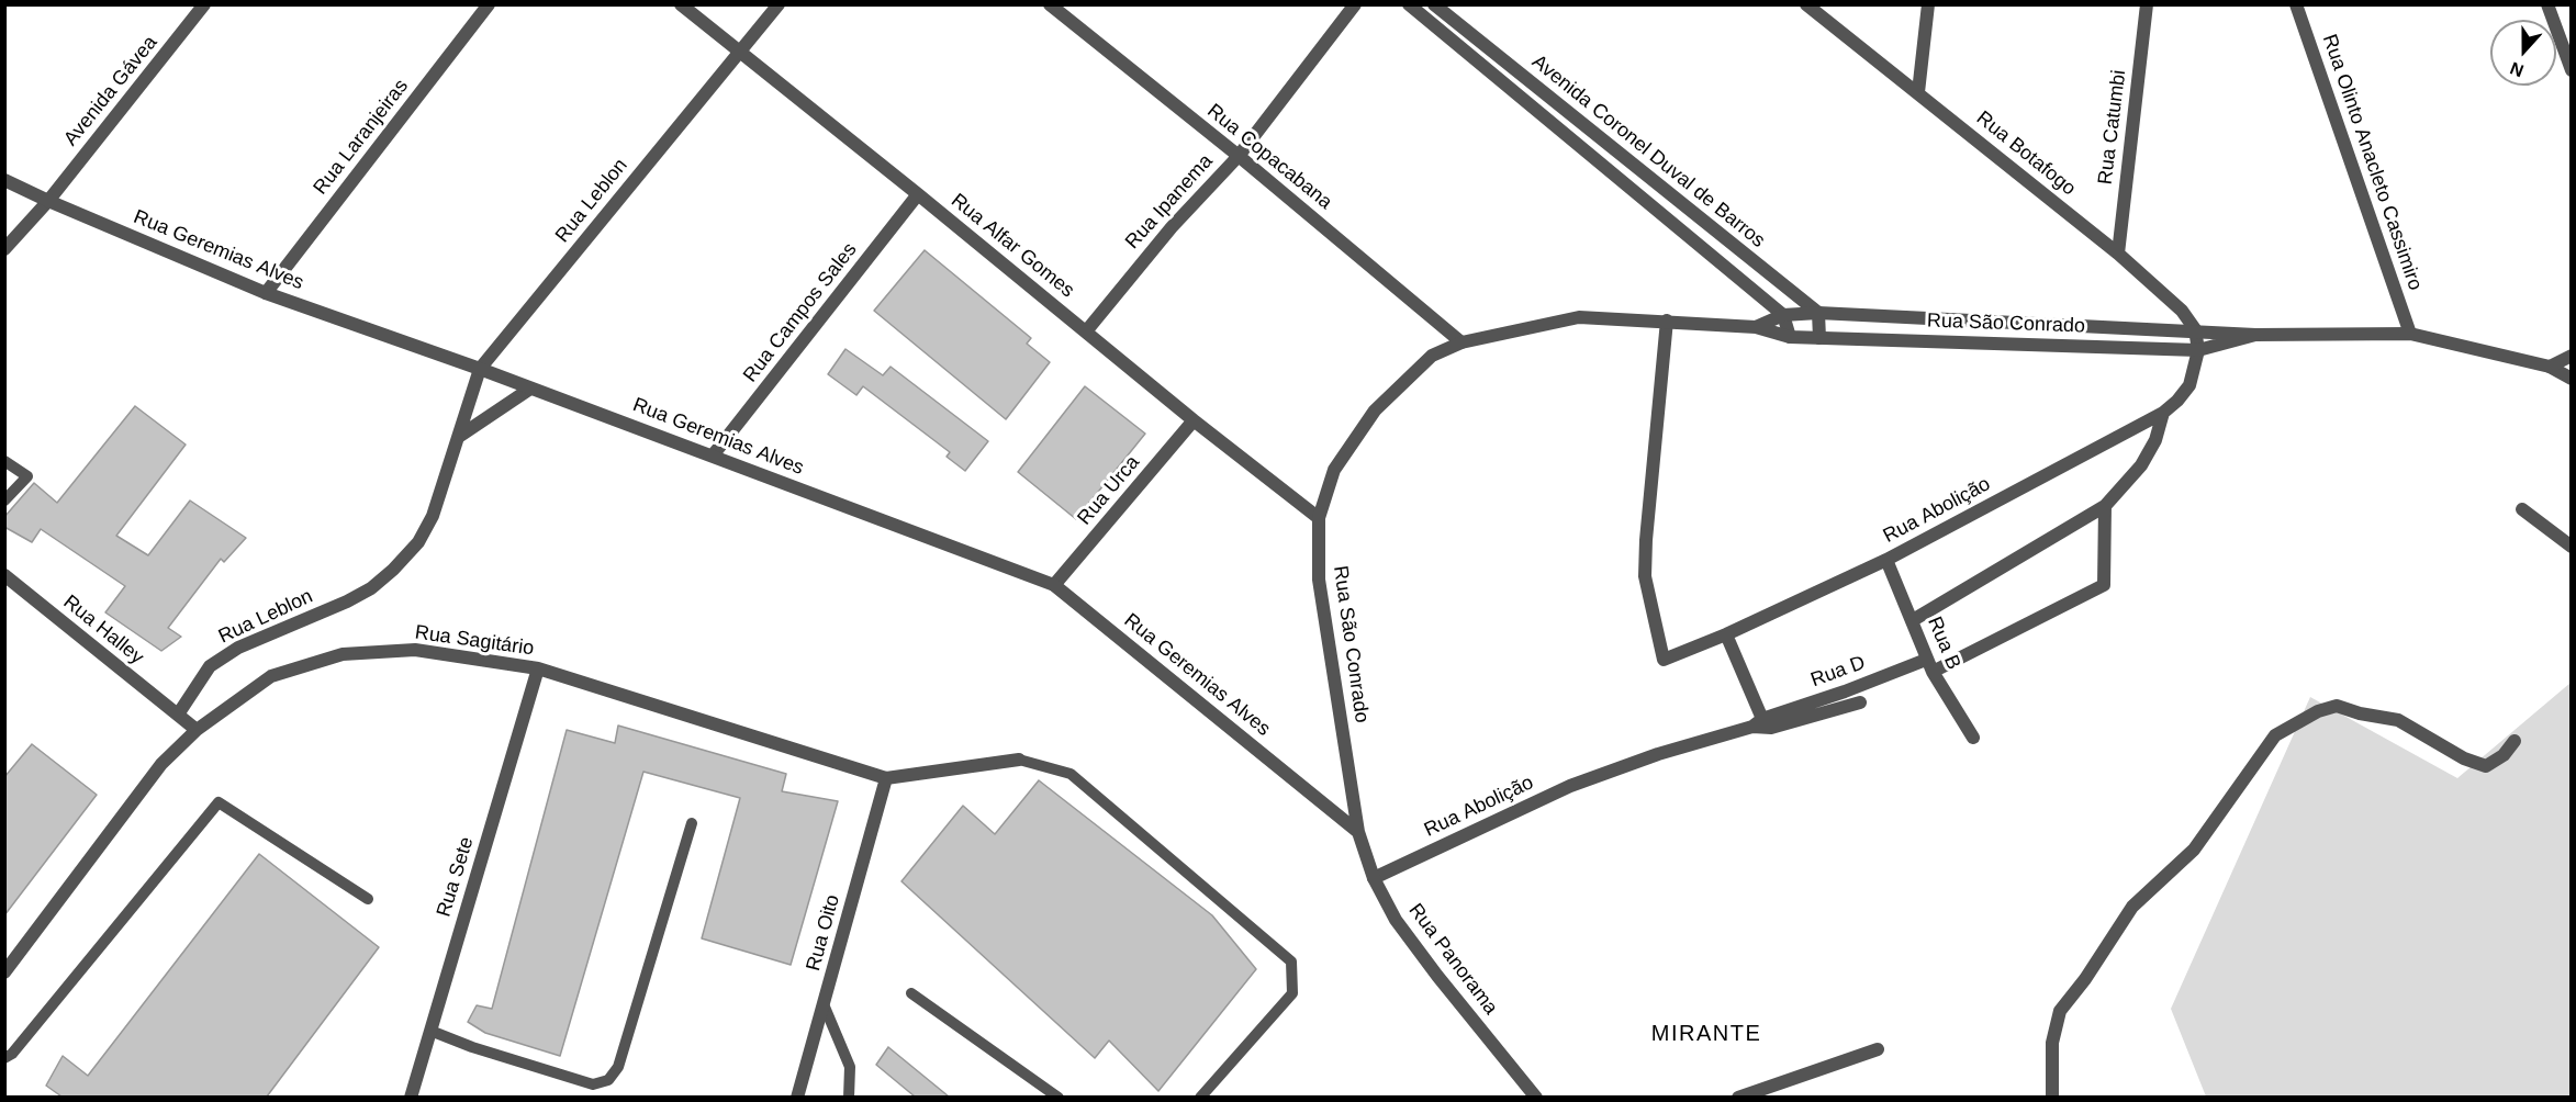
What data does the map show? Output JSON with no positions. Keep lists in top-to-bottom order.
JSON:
{
  "streets": {
    "street": [
      "Avenida Gávea",
      "Rua Catumbi",
      "Rua Laranjeiras",
      "Avenida Coronel Duval de Barros",
      "Rua Botafogo",
      "Rua Copacabana",
      "Rua Olinto Anacleto Cassimiro",
      "Rua Leblon",
      "Rua Ipanema",
      "Rua Alfar Gomes",
      "Rua Geremias Alves",
      "Rua Campos Sales",
      "Rua São Conrado",
      "Rua Urca",
      "Rua Abolição",
      "Rua Halley",
      "Rua Sagitário",
      "Rua B",
      "Rua D",
      "Rua Sete",
      "Rua Oito",
      "Rua Panorama"
    ]
  },
  "crossings": [
    ["Avenida Gávea", "Rua Geremias Alves"],
    ["Rua Catumbi", "Rua Botafogo"],
    ["Rua Laranjeiras", "Rua Geremias Alves"],
    ["Avenida Coronel Duval de Barros", "Rua São Conrado"],
    ["Rua Botafogo", "Rua São Conrado"],
    ["Rua Botafogo", "Rua Abolição"],
    ["Rua Copacabana", "Rua Ipanema"],
    ["Rua Copacabana", "Rua São Conrado"],
    ["Rua Olinto Anacleto Cassimiro", "Rua São Conrado"],
    ["Rua Leblon", "Rua Alfar Gomes"],
    ["Rua Leblon", "Rua Geremias Alves"],
    ["Rua Leblon", "Rua Halley"],
    ["Rua Ipanema", "Rua Alfar Gomes"],
    ["Rua Alfar Gomes", "Rua Campos Sales"],
    ["Rua Alfar Gomes", "Rua São Conrado"],
    ["Rua Alfar Gomes", "Rua Urca"],
    ["Rua Geremias Alves", "Rua Campos Sales"],
    ["Rua Geremias Alves", "Rua São Conrado"],
    ["Rua Geremias Alves", "Rua Urca"],
    ["Rua Geremias Alves", "Rua Panorama"],
    ["Rua São Conrado", "Rua Abolição"],
    ["Rua São Conrado", "Rua Panorama"],
    ["Rua Abolição", "Rua B"],
    ["Rua Abolição", "Rua D"],
    ["Rua Abolição", "Rua Panorama"],
    ["Rua Halley", "Rua Sagitário"],
    ["Rua Sagitário", "Rua Sete"],
    ["Rua Sagitário", "Rua Oito"],
    ["Rua B", "Rua D"]
  ],
  "districts": ["MIRANTE"],
  "north": "bottom"
}
